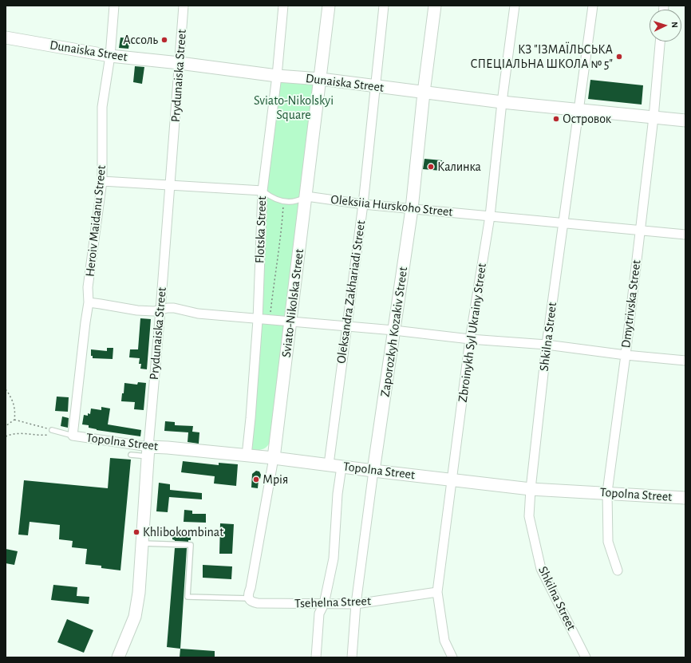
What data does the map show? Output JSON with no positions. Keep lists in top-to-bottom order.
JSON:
{
  "streets": {
    "main road": [
      "Dunaiska Street",
      "Prydunaiska Street",
      "Sviato-Nikolska Street",
      "Zaporozkyh Kozakiv Street",
      "Topolna Street"
    ],
    "street": [
      "Oleksiia Hurskoho Street",
      "Heroiv Maidanu Street",
      "Flotska Street",
      "Oleksandra Zakhariadi Street",
      "Dmytrivska Street",
      "Zbroinykh Syl Ukrainy Street",
      "Shkilna Street",
      "Tsehelna Street"
    ]
  },
  "crossings": [
    ["Dunaiska Street", "Prydunaiska Street"],
    ["Dunaiska Street", "Heroiv Maidanu Street"],
    ["Dunaiska Street", "Flotska Street"],
    ["Dunaiska Street", "Oleksandra Zakhariadi Street"],
    ["Dunaiska Street", "Sviato-Nikolska Street"],
    ["Dunaiska Street", "Dmytrivska Street"],
    ["Dunaiska Street", "Zaporozkyh Kozakiv Street"],
    ["Dunaiska Street", "Zbroinykh Syl Ukrainy Street"],
    ["Dunaiska Street", "Shkilna Street"],
    ["Prydunaiska Street", "Topolna Street"],
    ["Oleksiia Hurskoho Street", "Flotska Street"],
    ["Oleksiia Hurskoho Street", "Oleksandra Zakhariadi Street"],
    ["Oleksiia Hurskoho Street", "Sviato-Nikolska Street"],
    ["Oleksiia Hurskoho Street", "Dmytrivska Street"],
    ["Oleksiia Hurskoho Street", "Zaporozkyh Kozakiv Street"],
    ["Oleksiia Hurskoho Street", "Zbroinykh Syl Ukrainy Street"],
    ["Oleksiia Hurskoho Street", "Shkilna Street"],
    ["Heroiv Maidanu Street", "Topolna Street"],
    ["Flotska Street", "Topolna Street"],
    ["Oleksandra Zakhariadi Street", "Topolna Street"],
    ["Sviato-Nikolska Street", "Topolna Street"],
    ["Sviato-Nikolska Street", "Tsehelna Street"],
    ["Dmytrivska Street", "Topolna Street"],
    ["Zaporozkyh Kozakiv Street", "Topolna Street"],
    ["Zaporozkyh Kozakiv Street", "Tsehelna Street"],
    ["Zbroinykh Syl Ukrainy Street", "Topolna Street"],
    ["Zbroinykh Syl Ukrainy Street", "Tsehelna Street"],
    ["Shkilna Street", "Topolna Street"]
  ],
  "parks": ["Sviato-Nikolskyi Square"],
  "places": [
    "Ассоль",
    "КЗ \"ІЗМАЇЛЬСЬКА СПЕЦІАЛЬНА ШКОЛА № 5\"",
    "Островок",
    "Калинка",
    "Мрія",
    "Khlibokombinat"
  ],
  "north": "right"
}
